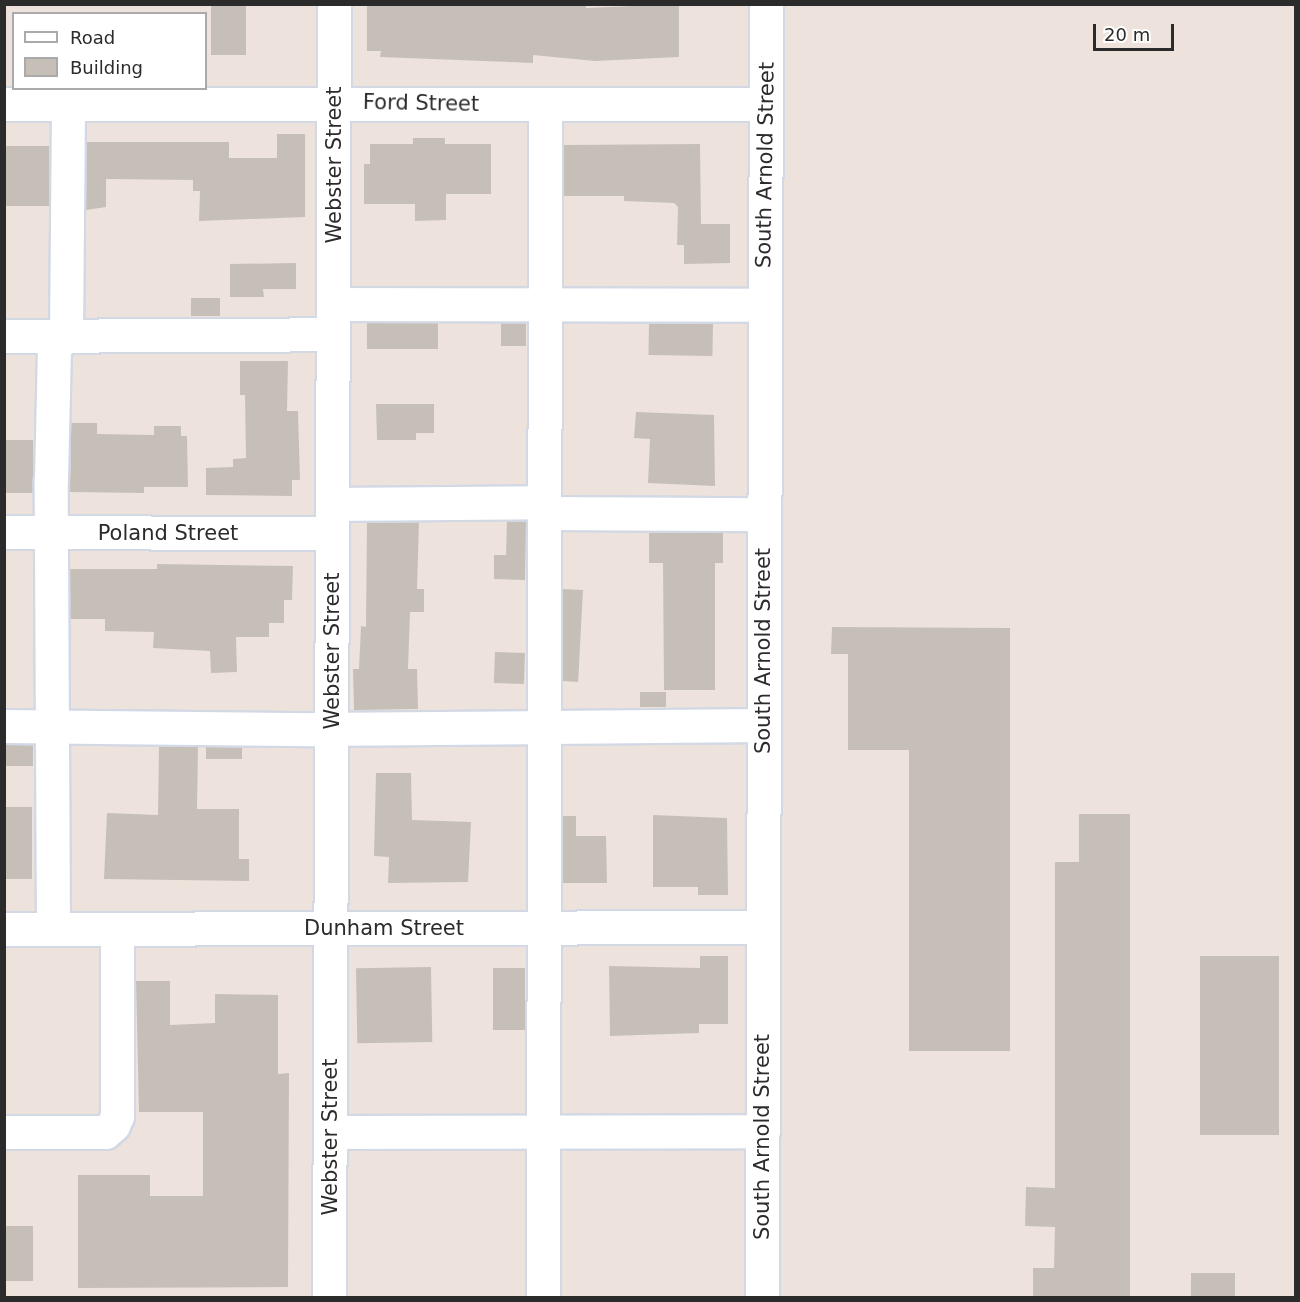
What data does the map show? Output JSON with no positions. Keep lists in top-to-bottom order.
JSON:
{
  "streets": {
    "street": [
      "Ford Street",
      "Webster Street",
      "South Arnold Street",
      "Poland Street",
      "Dunham Street"
    ]
  },
  "crossings": [
    ["Ford Street", "Webster Street"],
    ["Ford Street", "South Arnold Street"],
    ["Webster Street", "Poland Street"],
    ["Webster Street", "Dunham Street"],
    ["South Arnold Street", "Poland Street"],
    ["South Arnold Street", "Dunham Street"]
  ],
  "legend": ["Road", "Building"],
  "scale_bar": "20 m"
}
